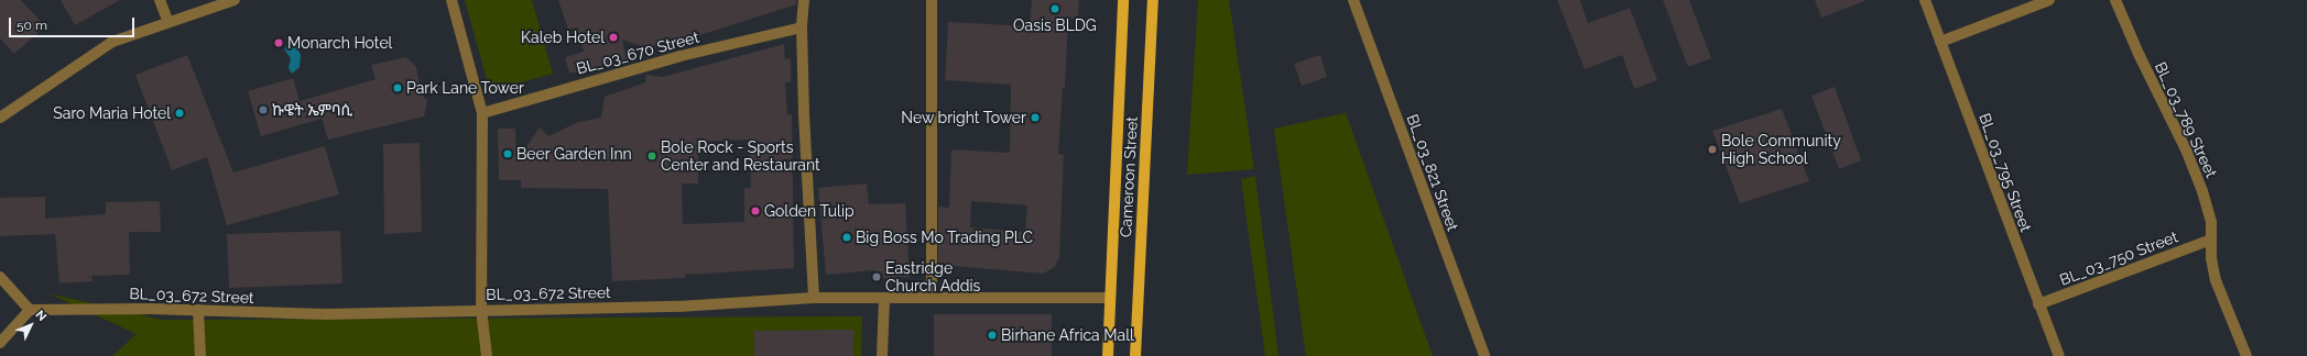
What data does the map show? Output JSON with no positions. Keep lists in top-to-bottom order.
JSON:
{
  "streets": {
    "main road": ["Cameroon Street"],
    "street": [
      "BL_03_670 Street",
      "BL_03_789 Street",
      "BL_03_821 Street",
      "BL_03_795 Street",
      "BL_03_750 Street",
      "BL_03_672 Street"
    ]
  },
  "crossings": [
    ["BL_03_789 Street", "BL_03_750 Street"],
    ["BL_03_795 Street", "BL_03_750 Street"],
    ["Cameroon Street", "BL_03_672 Street"]
  ],
  "places": [
    "Oasis BLDG",
    "Kaleb Hotel",
    "Monarch Hotel",
    "Park Lane Tower",
    "ኩዌት ኤምባሲ",
    "Saro Maria Hotel",
    "New bright Tower",
    "Bole Community High School",
    "Beer Garden Inn",
    "Bole Rock - Sports Center and Restaurant",
    "Golden Tulip",
    "Big Boss Mo Trading PLC",
    "Eastridge Church Addis",
    "Birhane Africa Mall"
  ],
  "scale_bar": "50 m",
  "north": "top right"
}
